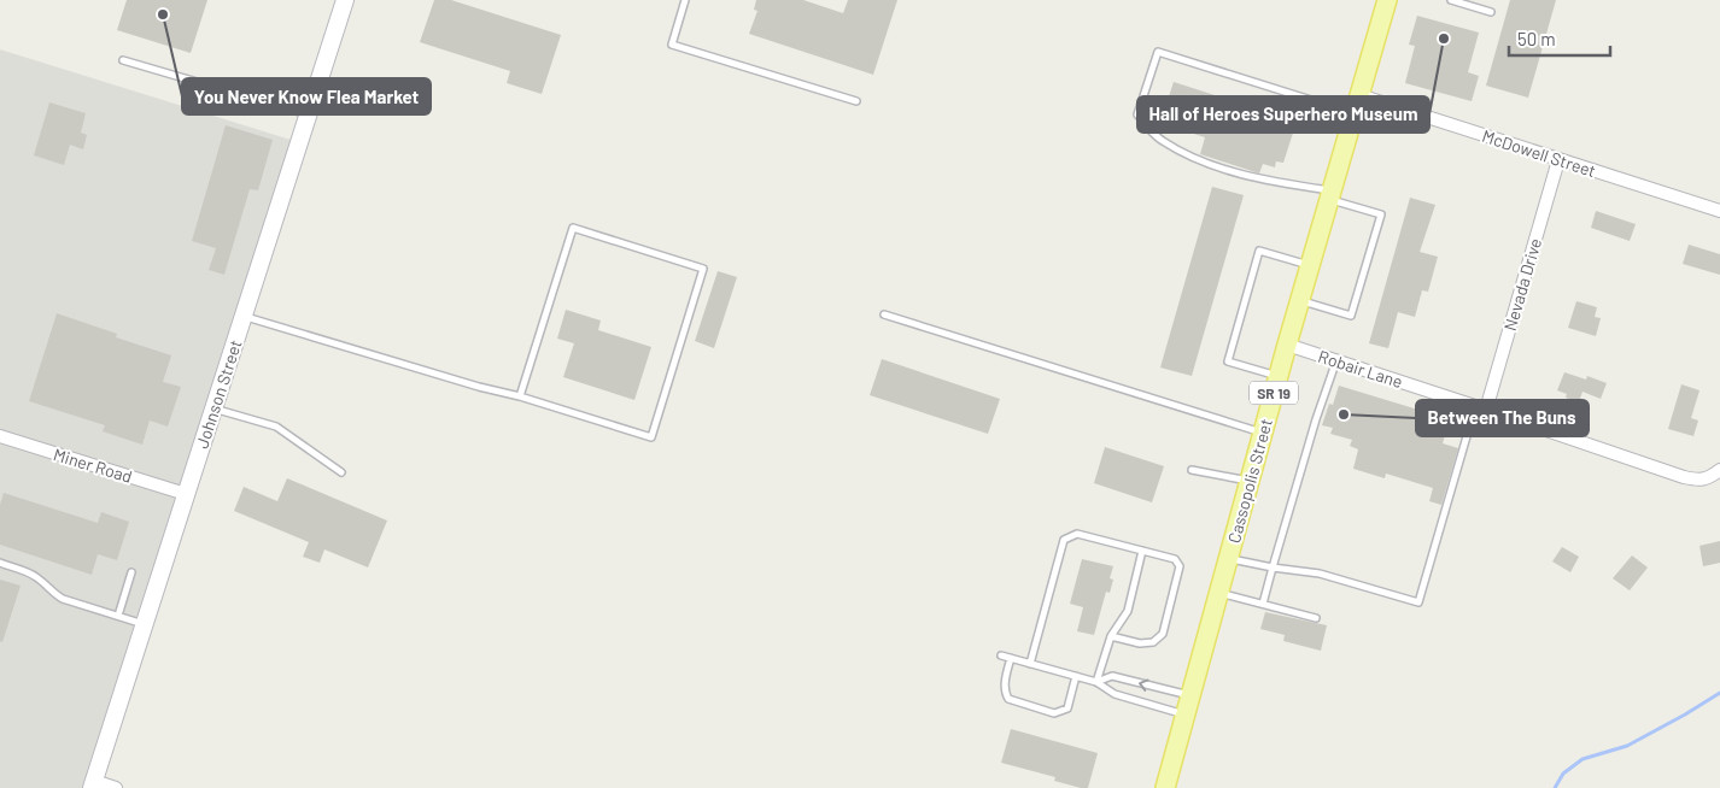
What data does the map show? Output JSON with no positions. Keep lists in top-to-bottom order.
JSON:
{
  "streets": {
    "main road": ["SR 19", "Cassopolis Street"],
    "street": [
      "McDowell Street",
      "Nevada Drive",
      "Robair Lane",
      "Johnson Street",
      "Miner Road"
    ]
  },
  "crossings": [
    ["McDowell Street", "Nevada Drive"],
    ["McDowell Street", "Cassopolis Street"],
    ["Nevada Drive", "Robair Lane"],
    ["Robair Lane", "Cassopolis Street"],
    ["Johnson Street", "Miner Road"]
  ],
  "places": ["You Never Know Flea Market", "Hall of Heroes Superhero Museum", "Between The Buns"],
  "scale_bar": "50 m"
}
